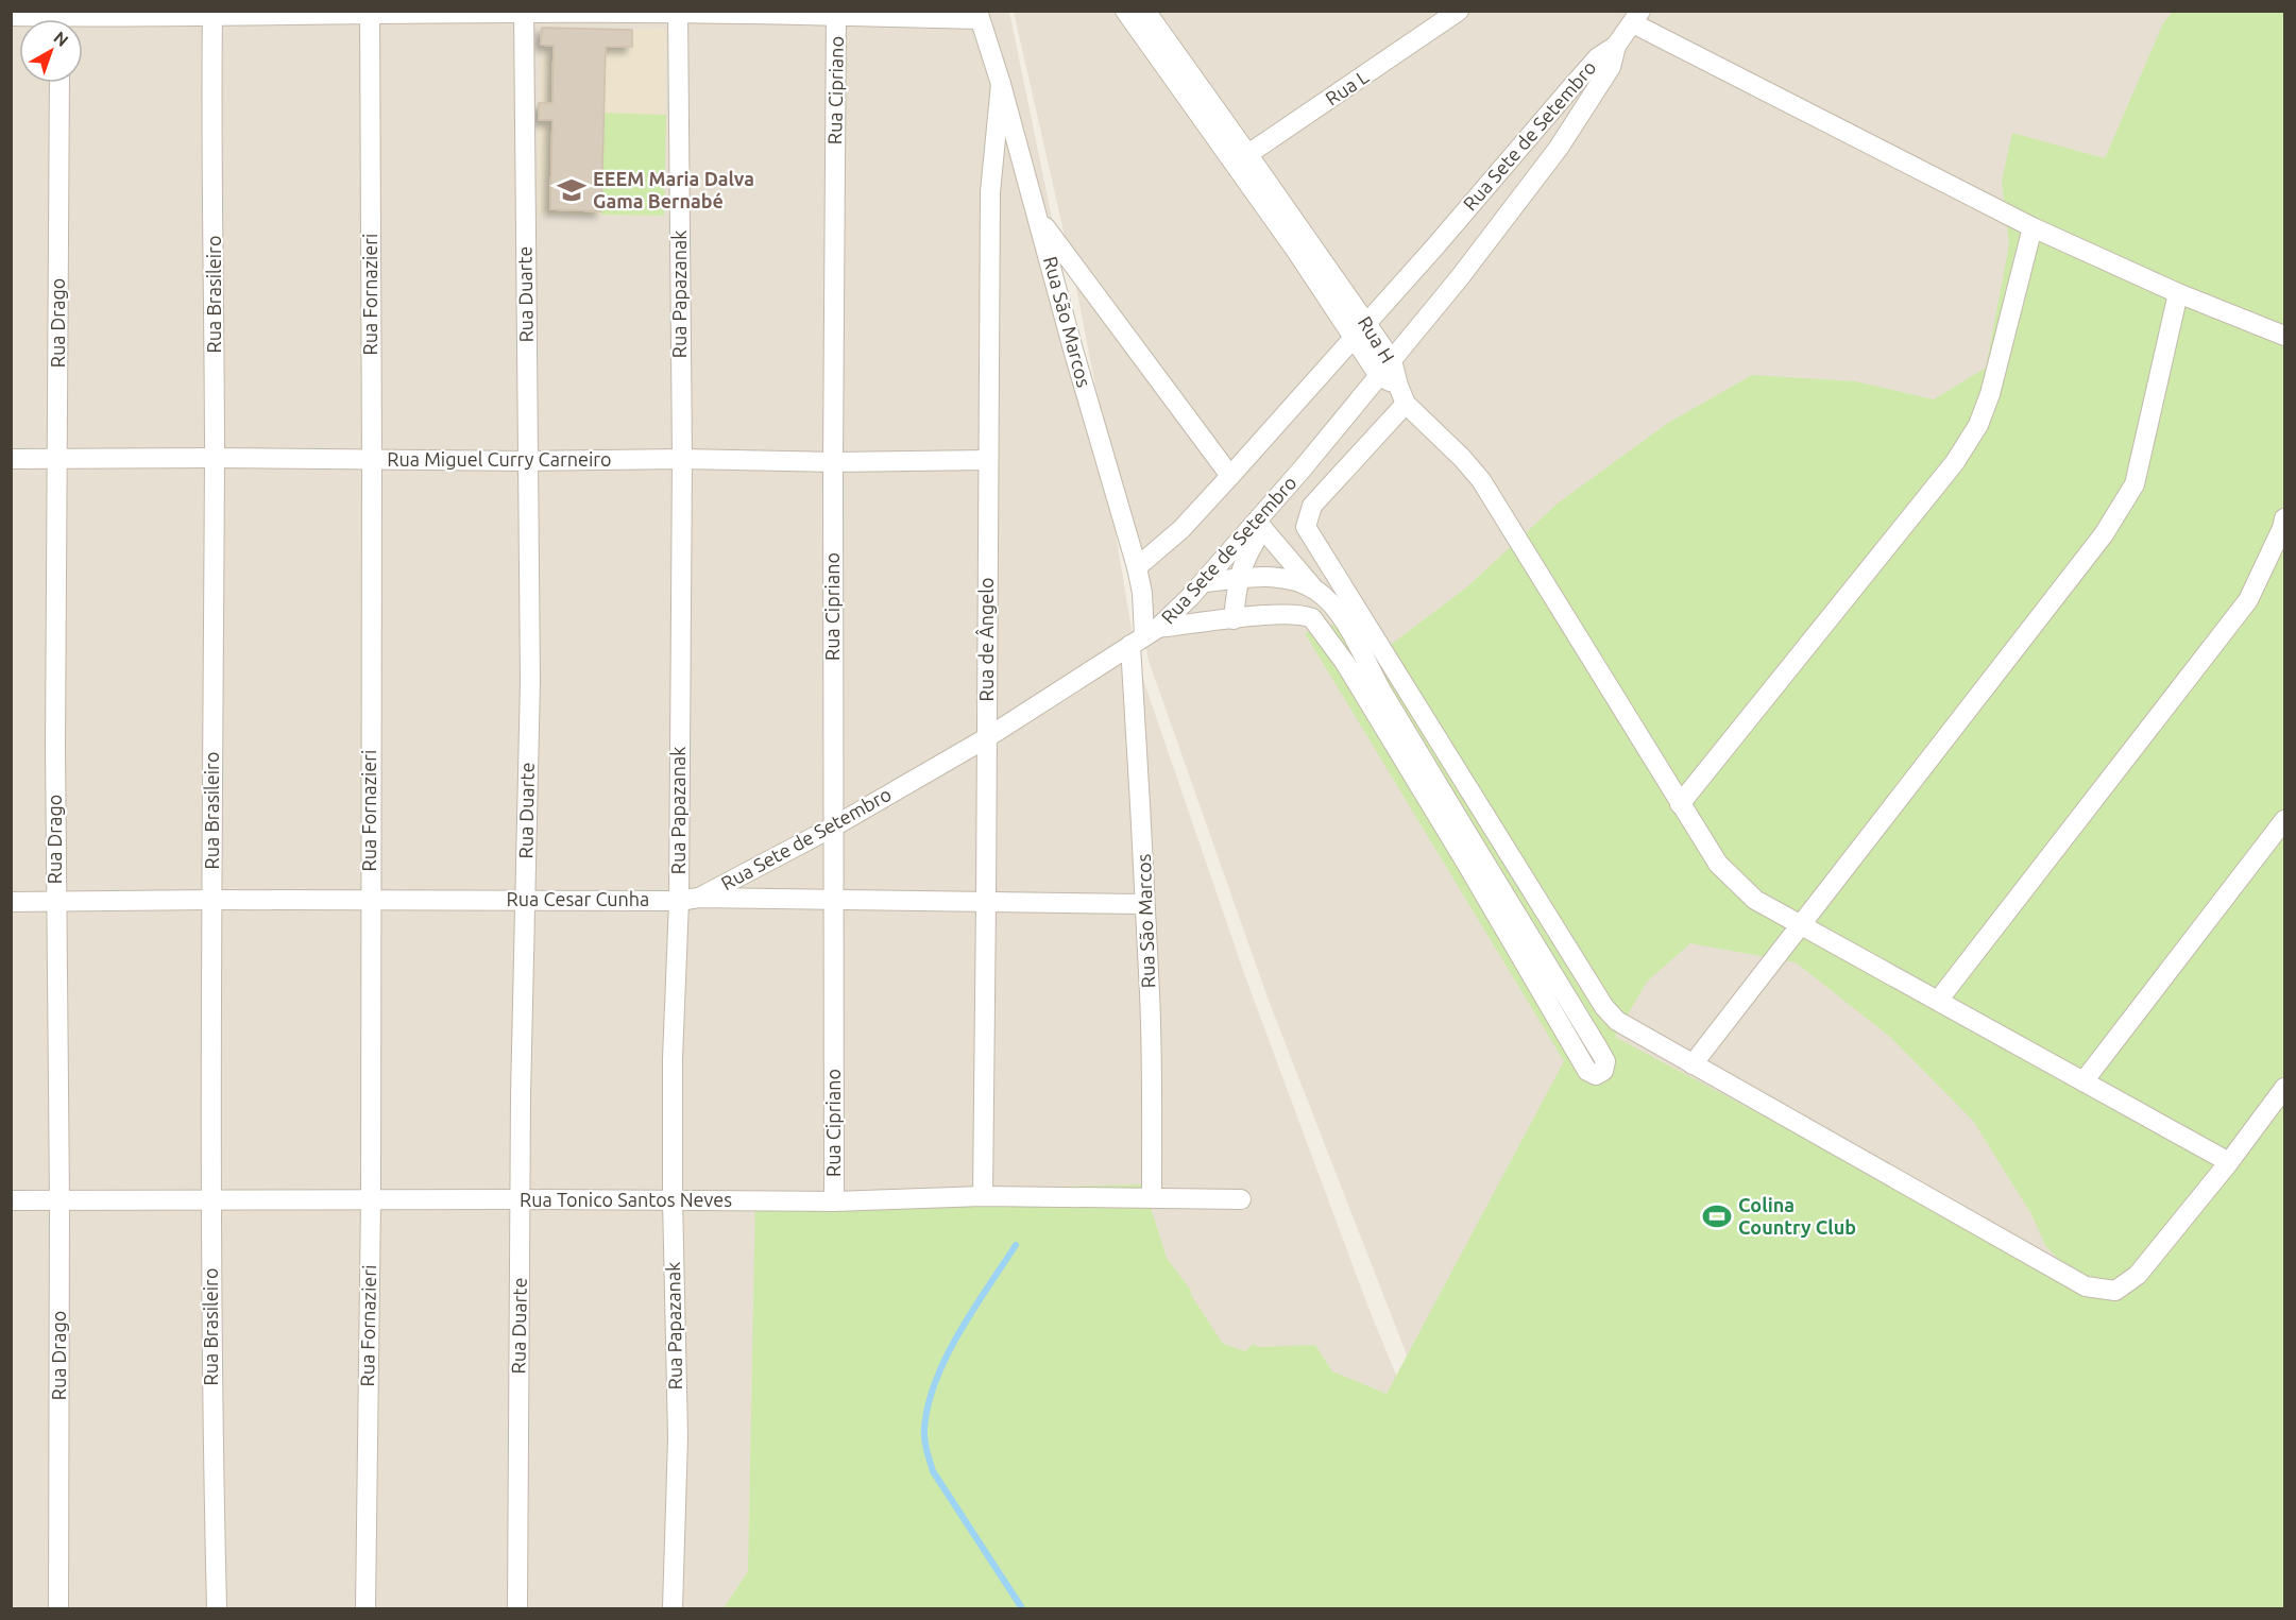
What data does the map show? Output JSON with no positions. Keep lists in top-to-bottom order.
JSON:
{
  "streets": {
    "street": [
      "Rua L",
      "Rua Cipriano",
      "Rua Sete de Setembro",
      "Rua Brasileiro",
      "Rua Fornazieri",
      "Rua Duarte",
      "Rua Papazanak",
      "Rua São Marcos",
      "Rua Drago",
      "Rua H",
      "Rua Miguel Curry Carneiro",
      "Rua de Ângelo",
      "Rua Cesar Cunha",
      "Rua Tonico Santos Neves"
    ]
  },
  "crossings": [
    ["Rua L", "Rua H"],
    ["Rua Cipriano", "Rua Sete de Setembro"],
    ["Rua Cipriano", "Rua Miguel Curry Carneiro"],
    ["Rua Cipriano", "Rua Cesar Cunha"],
    ["Rua Cipriano", "Rua Tonico Santos Neves"],
    ["Rua Sete de Setembro", "Rua São Marcos"],
    ["Rua Sete de Setembro", "Rua H"],
    ["Rua Sete de Setembro", "Rua de Ângelo"],
    ["Rua Sete de Setembro", "Rua Cesar Cunha"],
    ["Rua Brasileiro", "Rua Miguel Curry Carneiro"],
    ["Rua Brasileiro", "Rua Cesar Cunha"],
    ["Rua Brasileiro", "Rua Tonico Santos Neves"],
    ["Rua Fornazieri", "Rua Miguel Curry Carneiro"],
    ["Rua Fornazieri", "Rua Cesar Cunha"],
    ["Rua Fornazieri", "Rua Tonico Santos Neves"],
    ["Rua Duarte", "Rua Miguel Curry Carneiro"],
    ["Rua Duarte", "Rua Cesar Cunha"],
    ["Rua Duarte", "Rua Tonico Santos Neves"],
    ["Rua Papazanak", "Rua Miguel Curry Carneiro"],
    ["Rua Papazanak", "Rua Cesar Cunha"],
    ["Rua Papazanak", "Rua Tonico Santos Neves"],
    ["Rua São Marcos", "Rua de Ângelo"],
    ["Rua São Marcos", "Rua Cesar Cunha"],
    ["Rua São Marcos", "Rua Tonico Santos Neves"],
    ["Rua Drago", "Rua Miguel Curry Carneiro"],
    ["Rua Drago", "Rua Cesar Cunha"],
    ["Rua Drago", "Rua Tonico Santos Neves"],
    ["Rua Miguel Curry Carneiro", "Rua de Ângelo"],
    ["Rua de Ângelo", "Rua Cesar Cunha"],
    ["Rua de Ângelo", "Rua Tonico Santos Neves"]
  ],
  "places": {
    "school or university": ["EEEM Maria Dalva Gama Bernabé"],
    "sports": ["Colina Country Club"]
  },
  "north": "top right"
}
